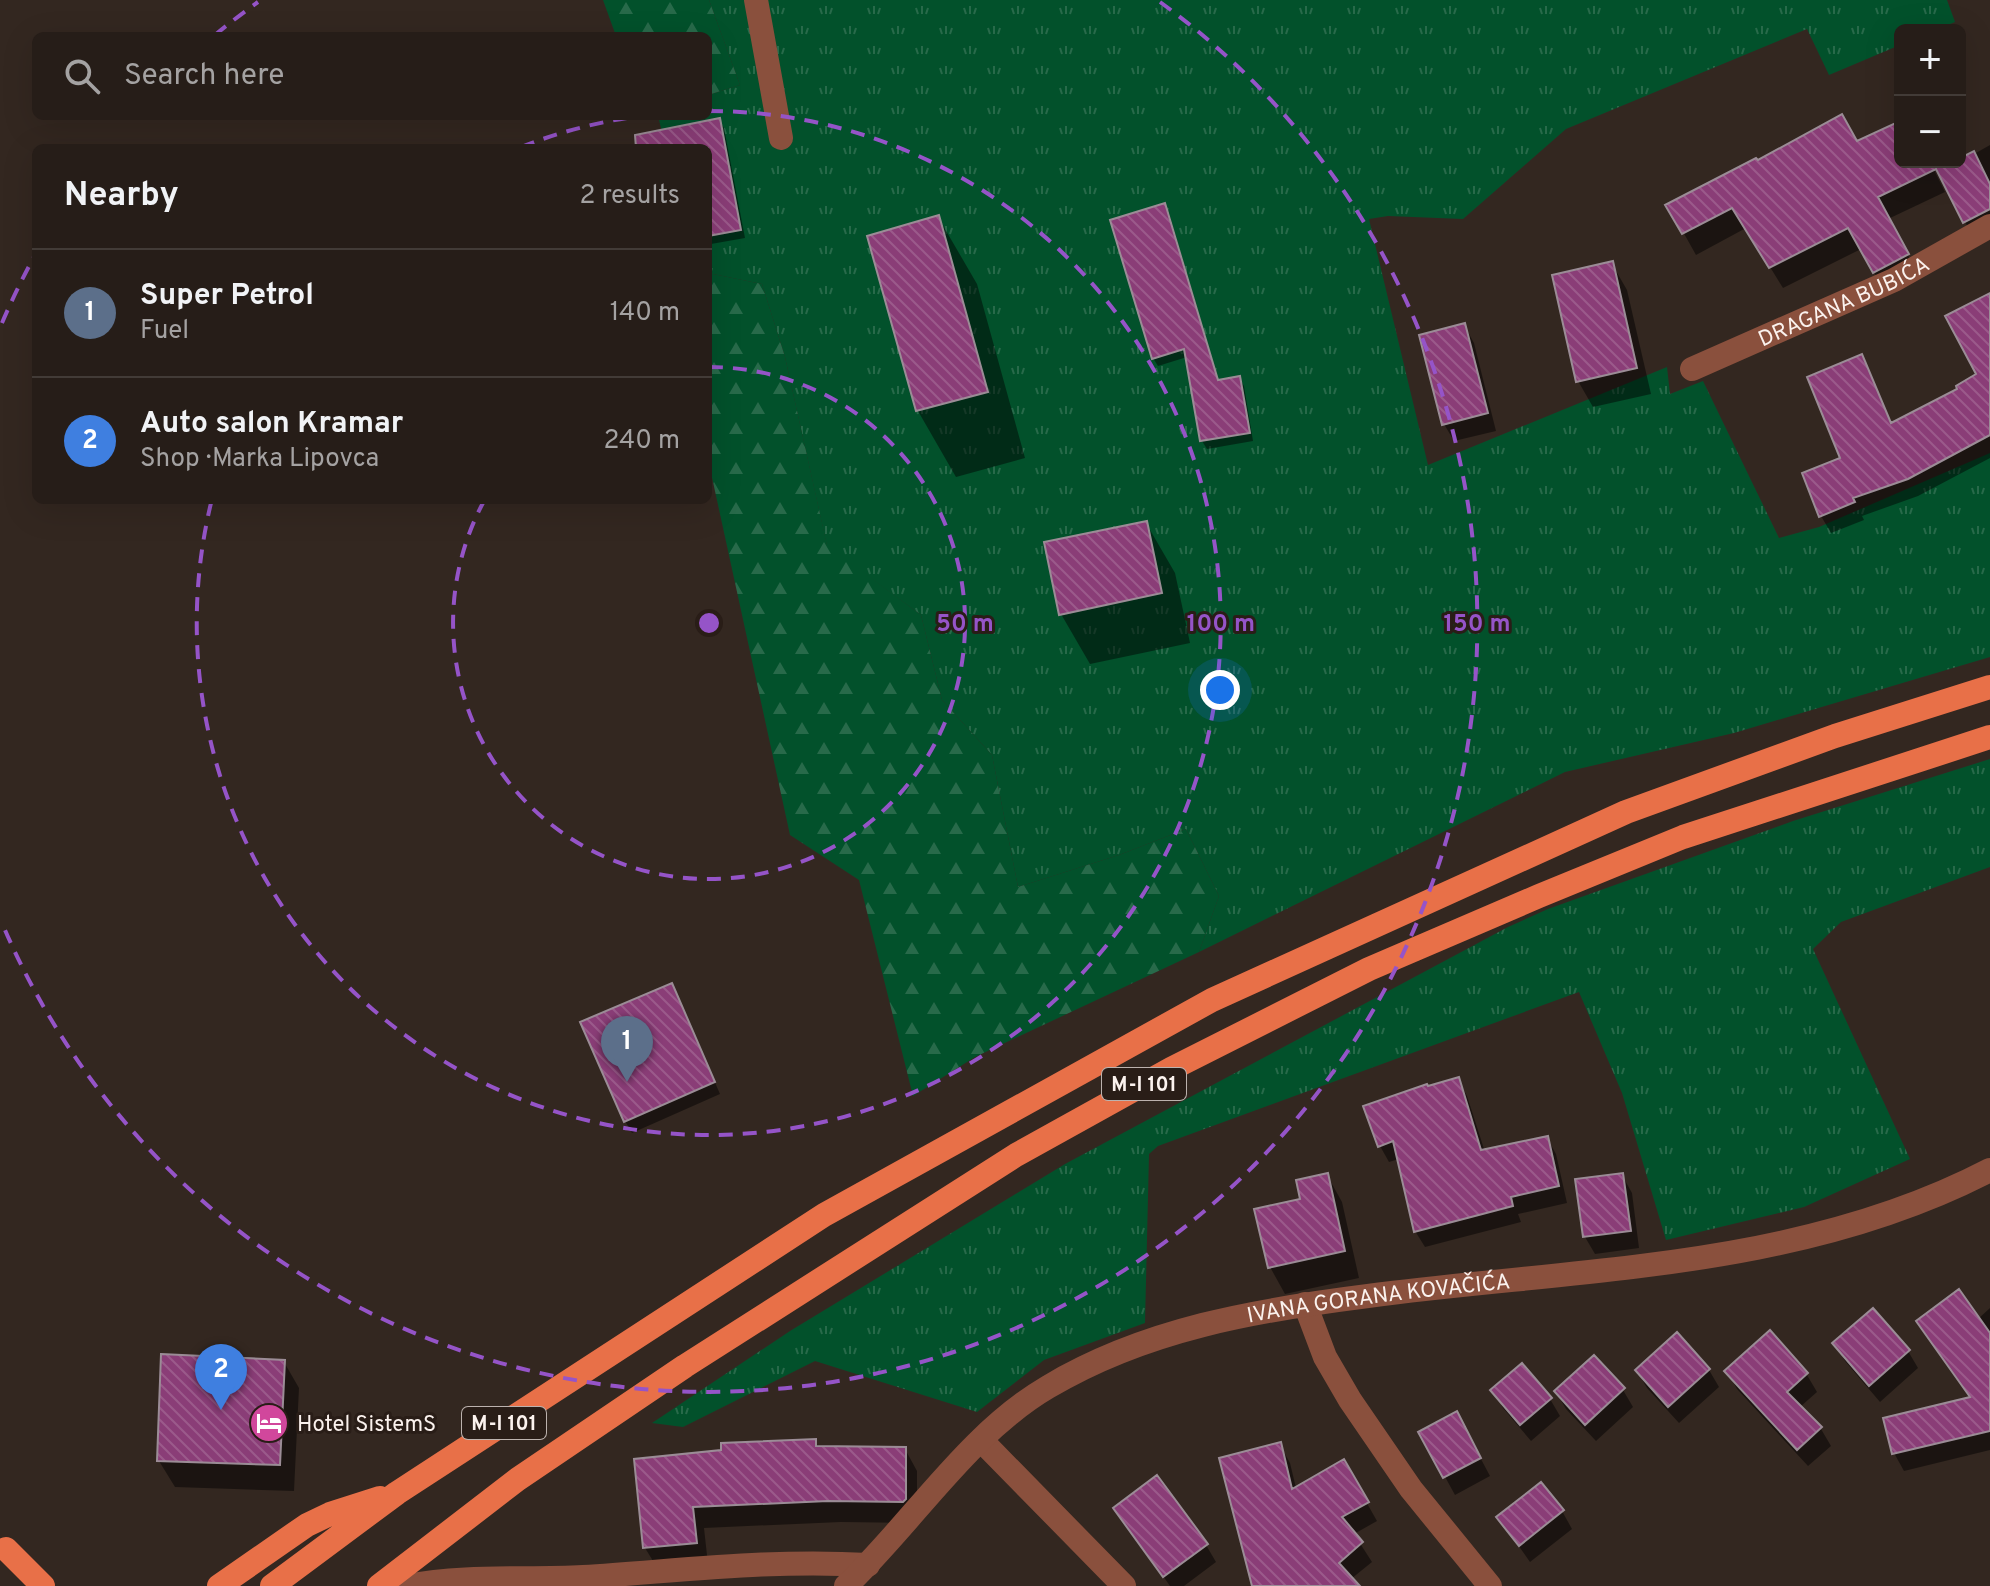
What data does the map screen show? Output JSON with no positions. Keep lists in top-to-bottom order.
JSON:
{
  "streets": {
    "main road": ["M-I 101"],
    "street": ["DRAGANA BUBIĆA", "IVANA GORANA KOVAČIĆA"]
  },
  "places": {
    "hotel": ["Hotel SistemS"]
  },
  "page": {
    "map_buttons": ["+", "−"],
    "search": "Search here",
    "heading": ["Nearby", "2 results"],
    "list": [
      {
        "mark": "1",
        "name": "Super Petrol",
        "note": "Fuel",
        "value": "140 m"
      },
      {
        "mark": "2",
        "name": "Auto salon Kramar",
        "note": "Shop · Marka Lipovca",
        "value": "240 m"
      }
    ],
    "pins": ["1", "2"]
  },
  "rings": ["50 m", "100 m", "150 m"]
}
